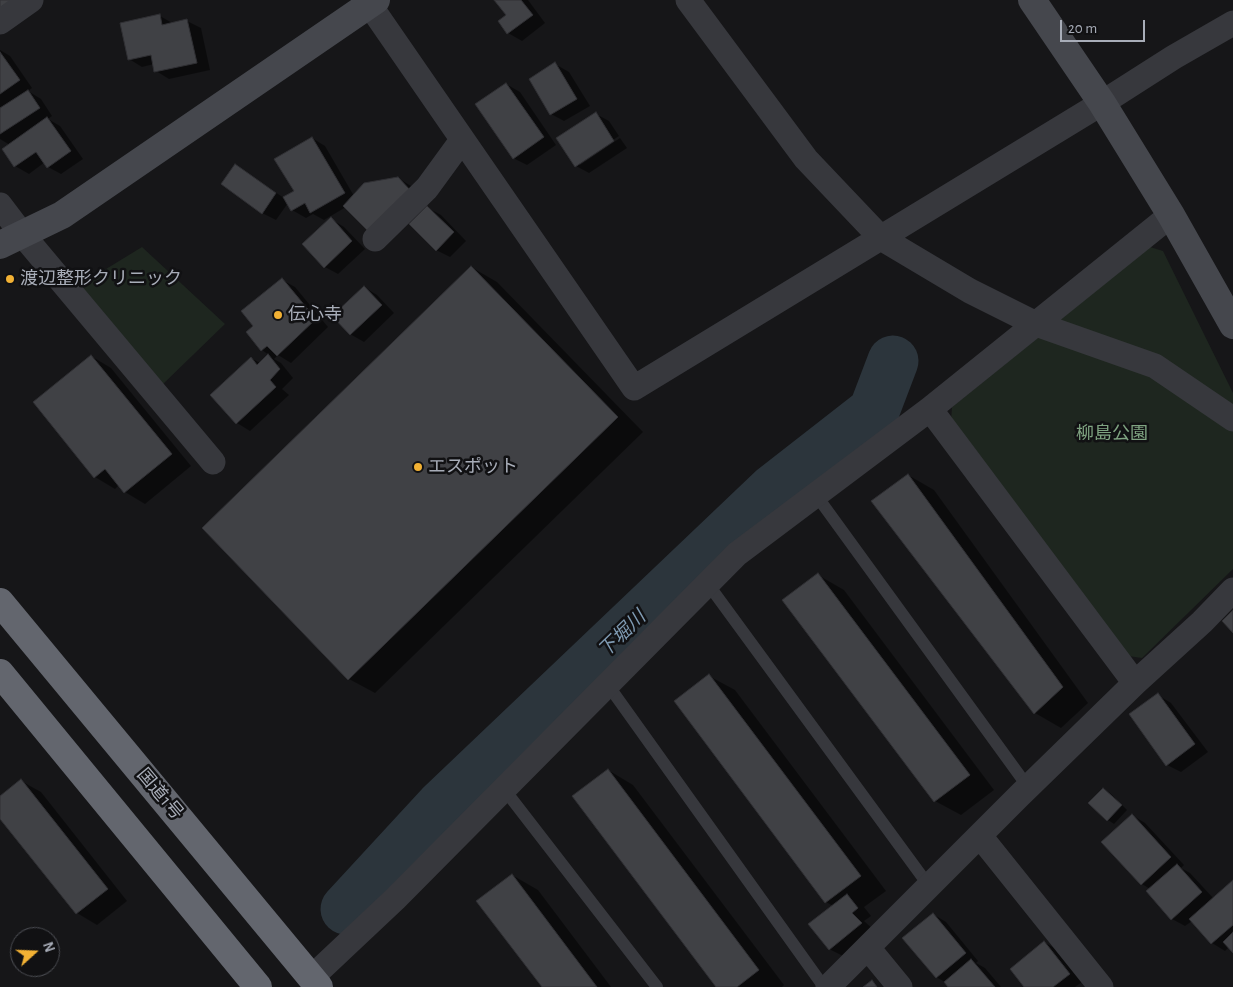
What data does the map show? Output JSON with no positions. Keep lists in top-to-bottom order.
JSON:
{
  "streets": {
    "highway": ["国道1号"]
  },
  "water": ["下堀川"],
  "parks": ["柳島公園"],
  "places": ["渡辺整形クリニック", "伝心寺", "エスポット"],
  "scale_bar": "20 m",
  "north": "right"
}
